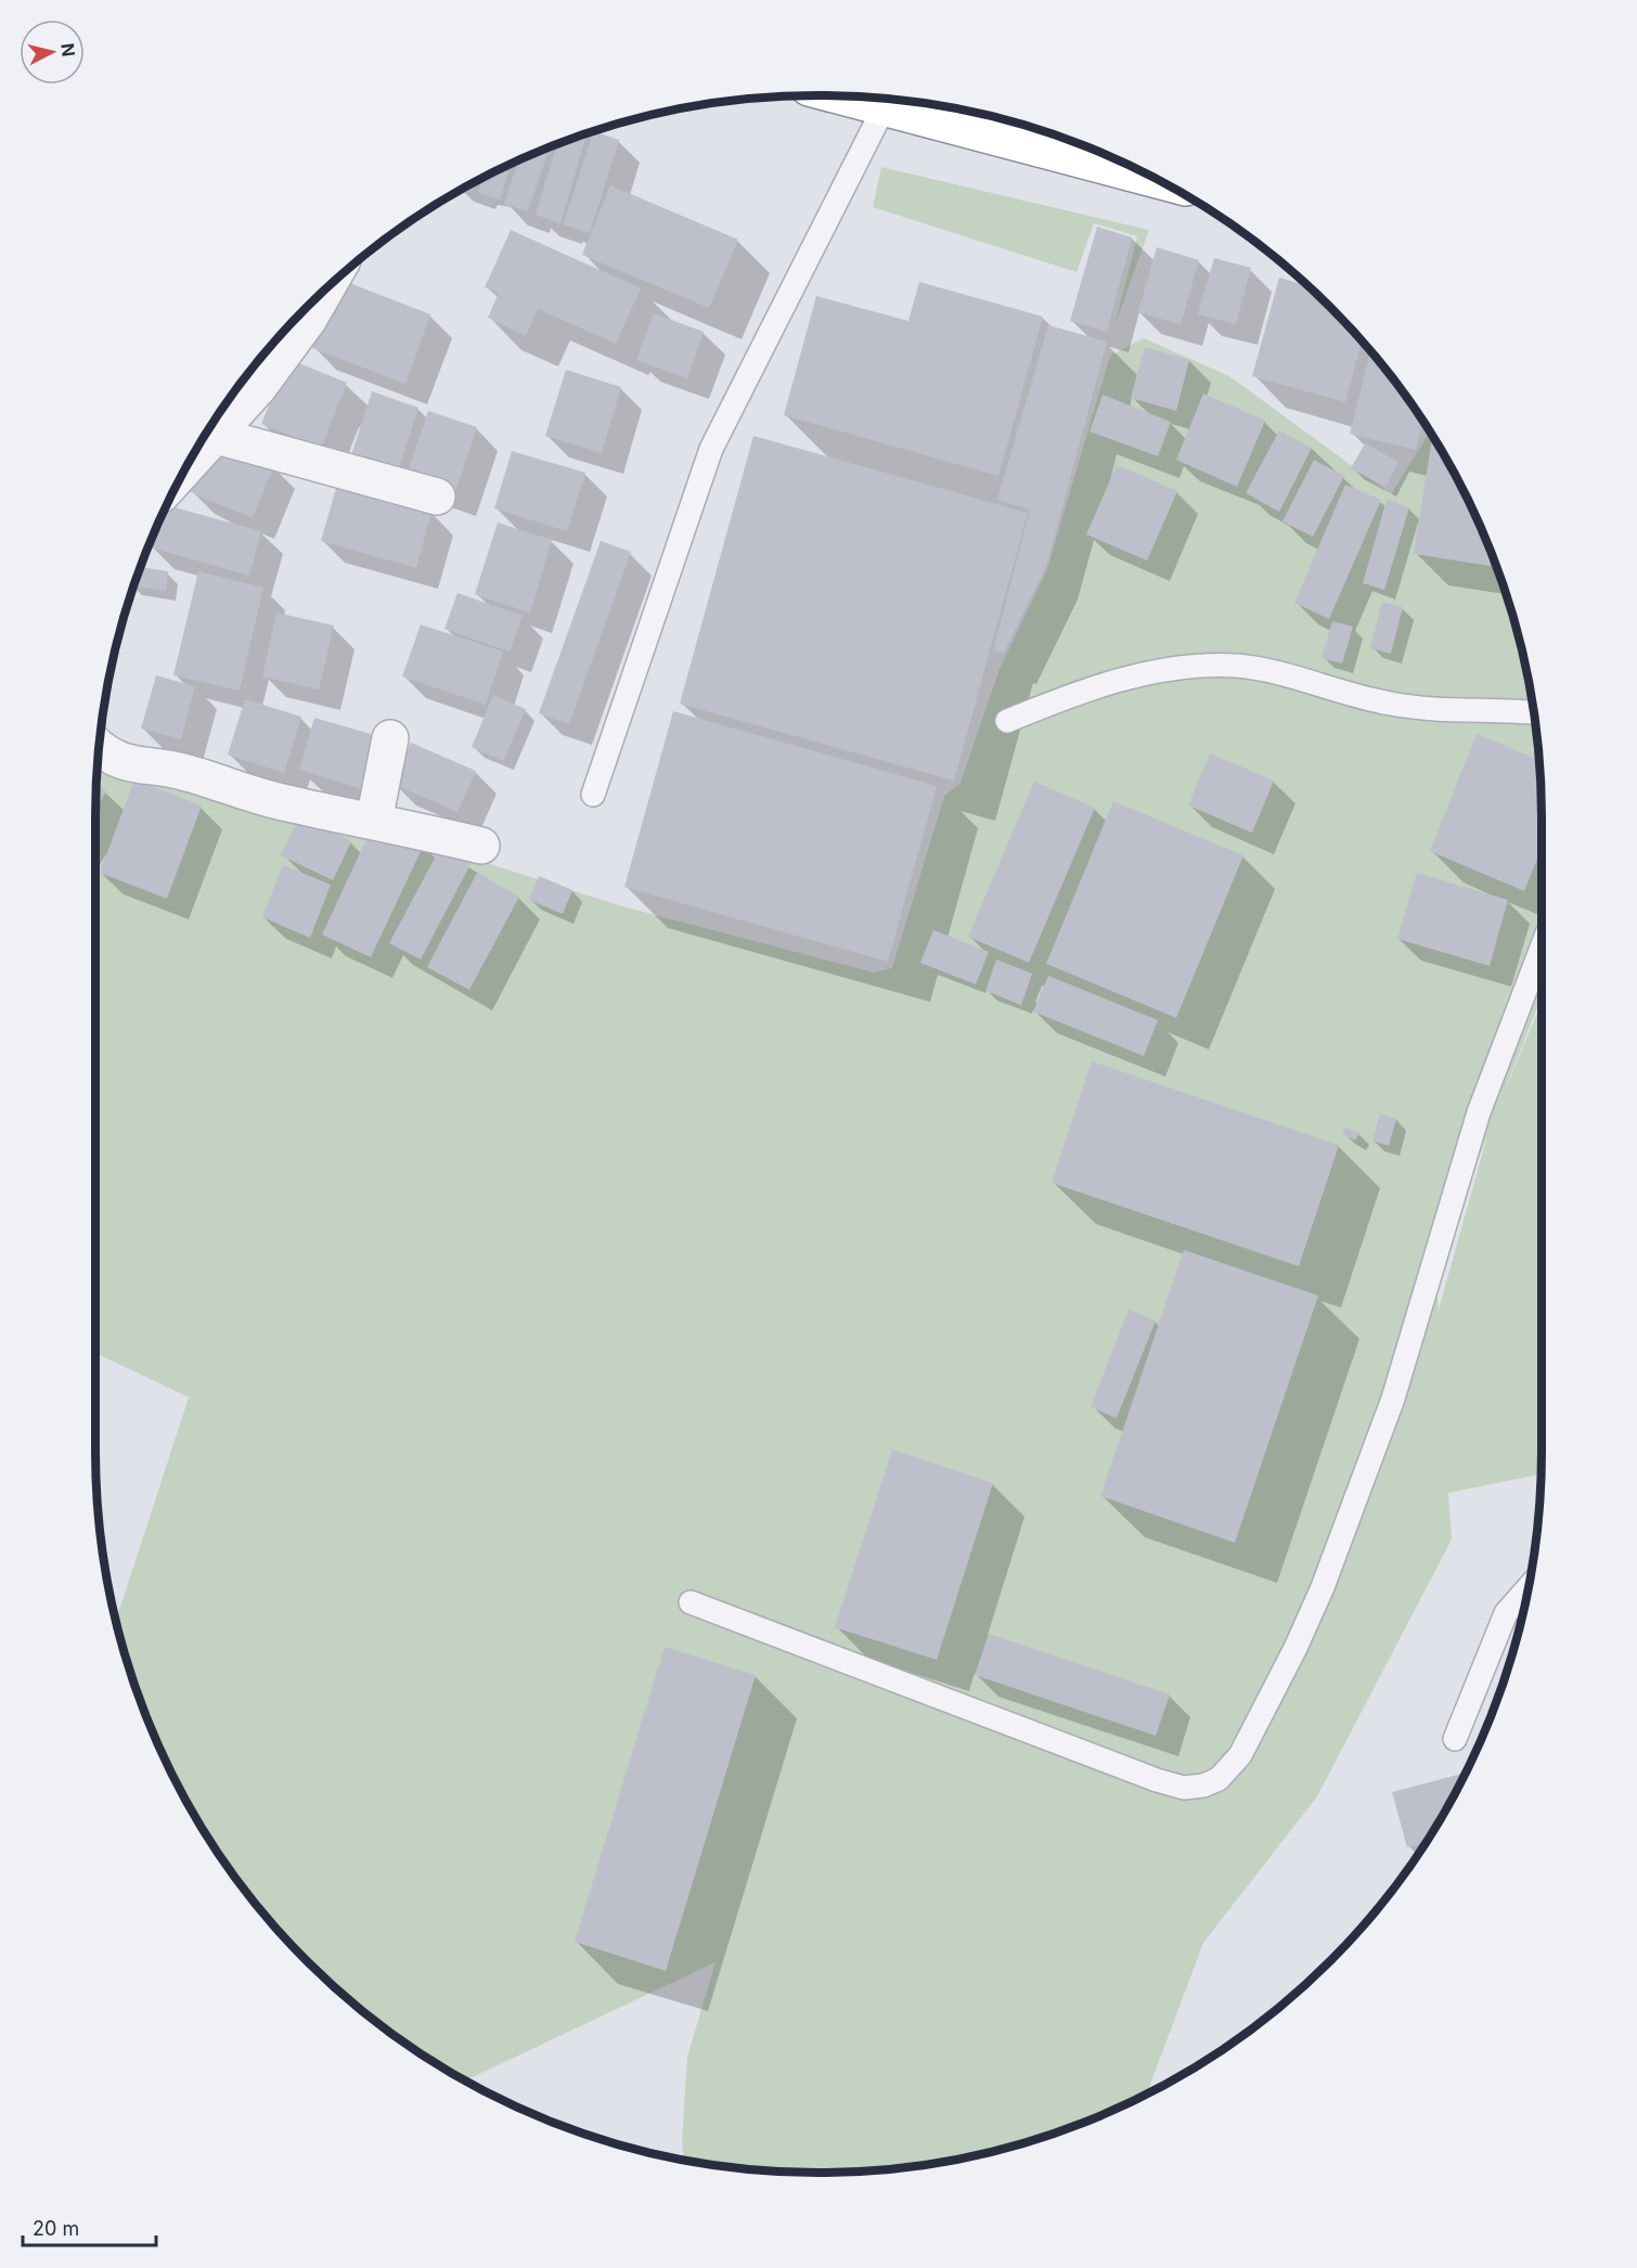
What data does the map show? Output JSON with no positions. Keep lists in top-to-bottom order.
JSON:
{
  "scale_bar": "20 m",
  "north": "right"
}
